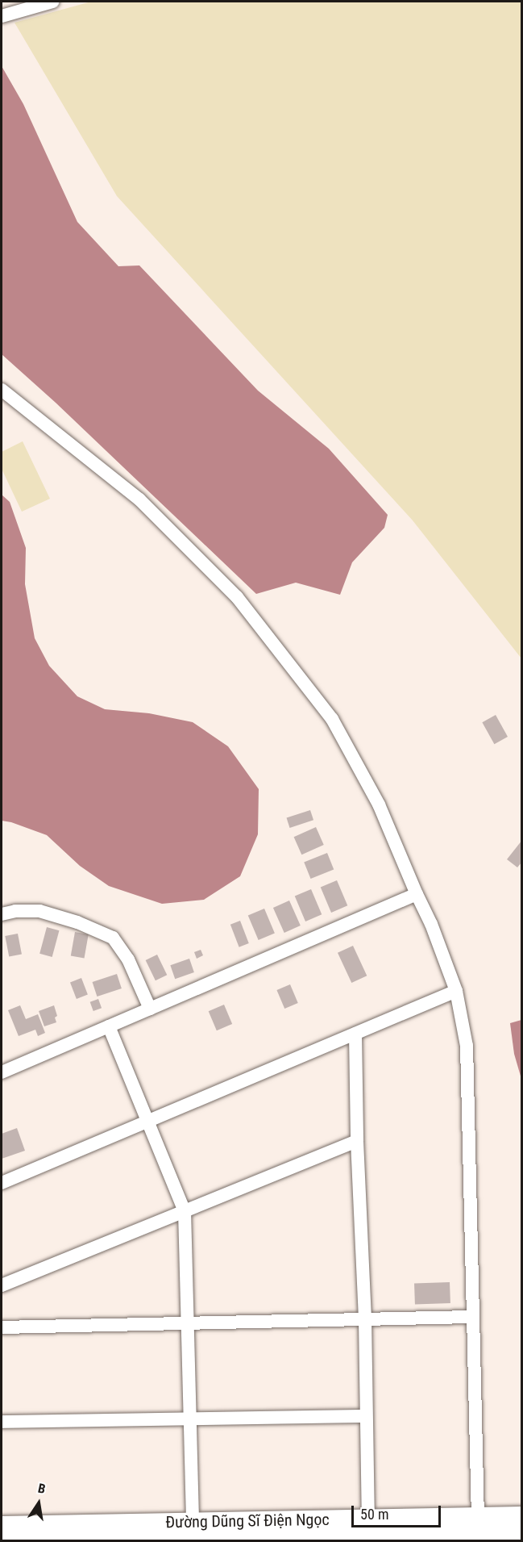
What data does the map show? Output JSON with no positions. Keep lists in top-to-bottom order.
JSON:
{
  "streets": {
    "main road": ["Đường Dũng Sĩ Điện Ngọc"]
  },
  "scale_bar": "50 m",
  "north": "top"
}
